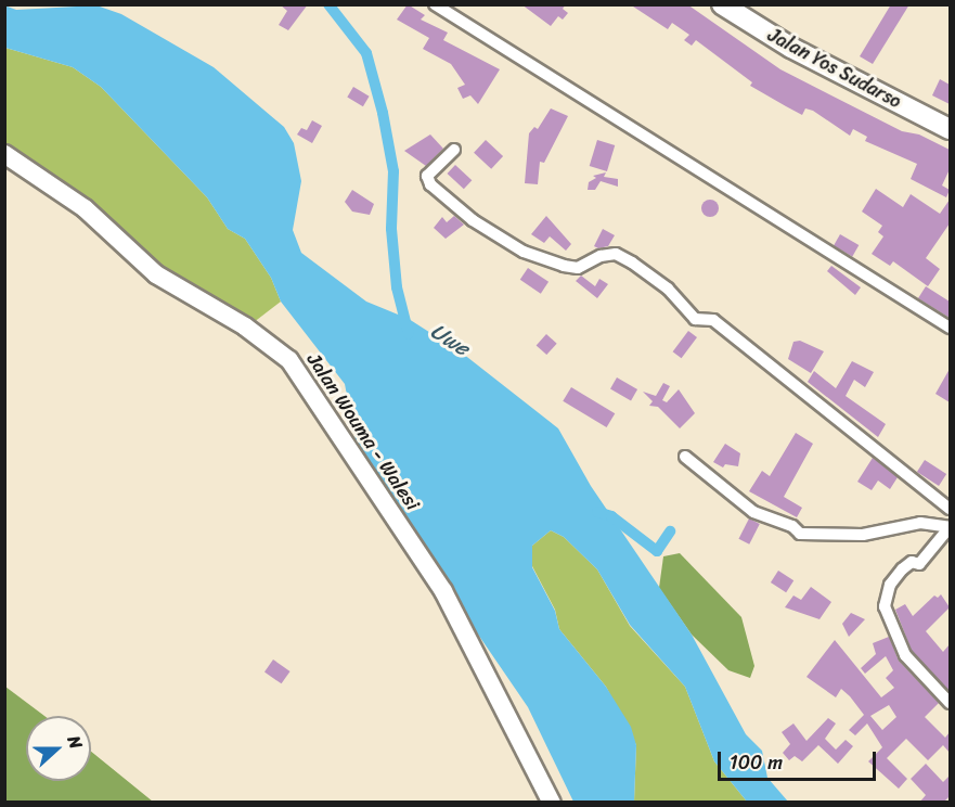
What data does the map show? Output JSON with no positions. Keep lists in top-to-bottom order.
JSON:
{
  "streets": {
    "main road": ["Jalan Yos Sudarso"],
    "street": ["Jalan Wouma - Walesi"]
  },
  "water": ["Uwe"],
  "scale_bar": "100 m",
  "north": "right"
}
